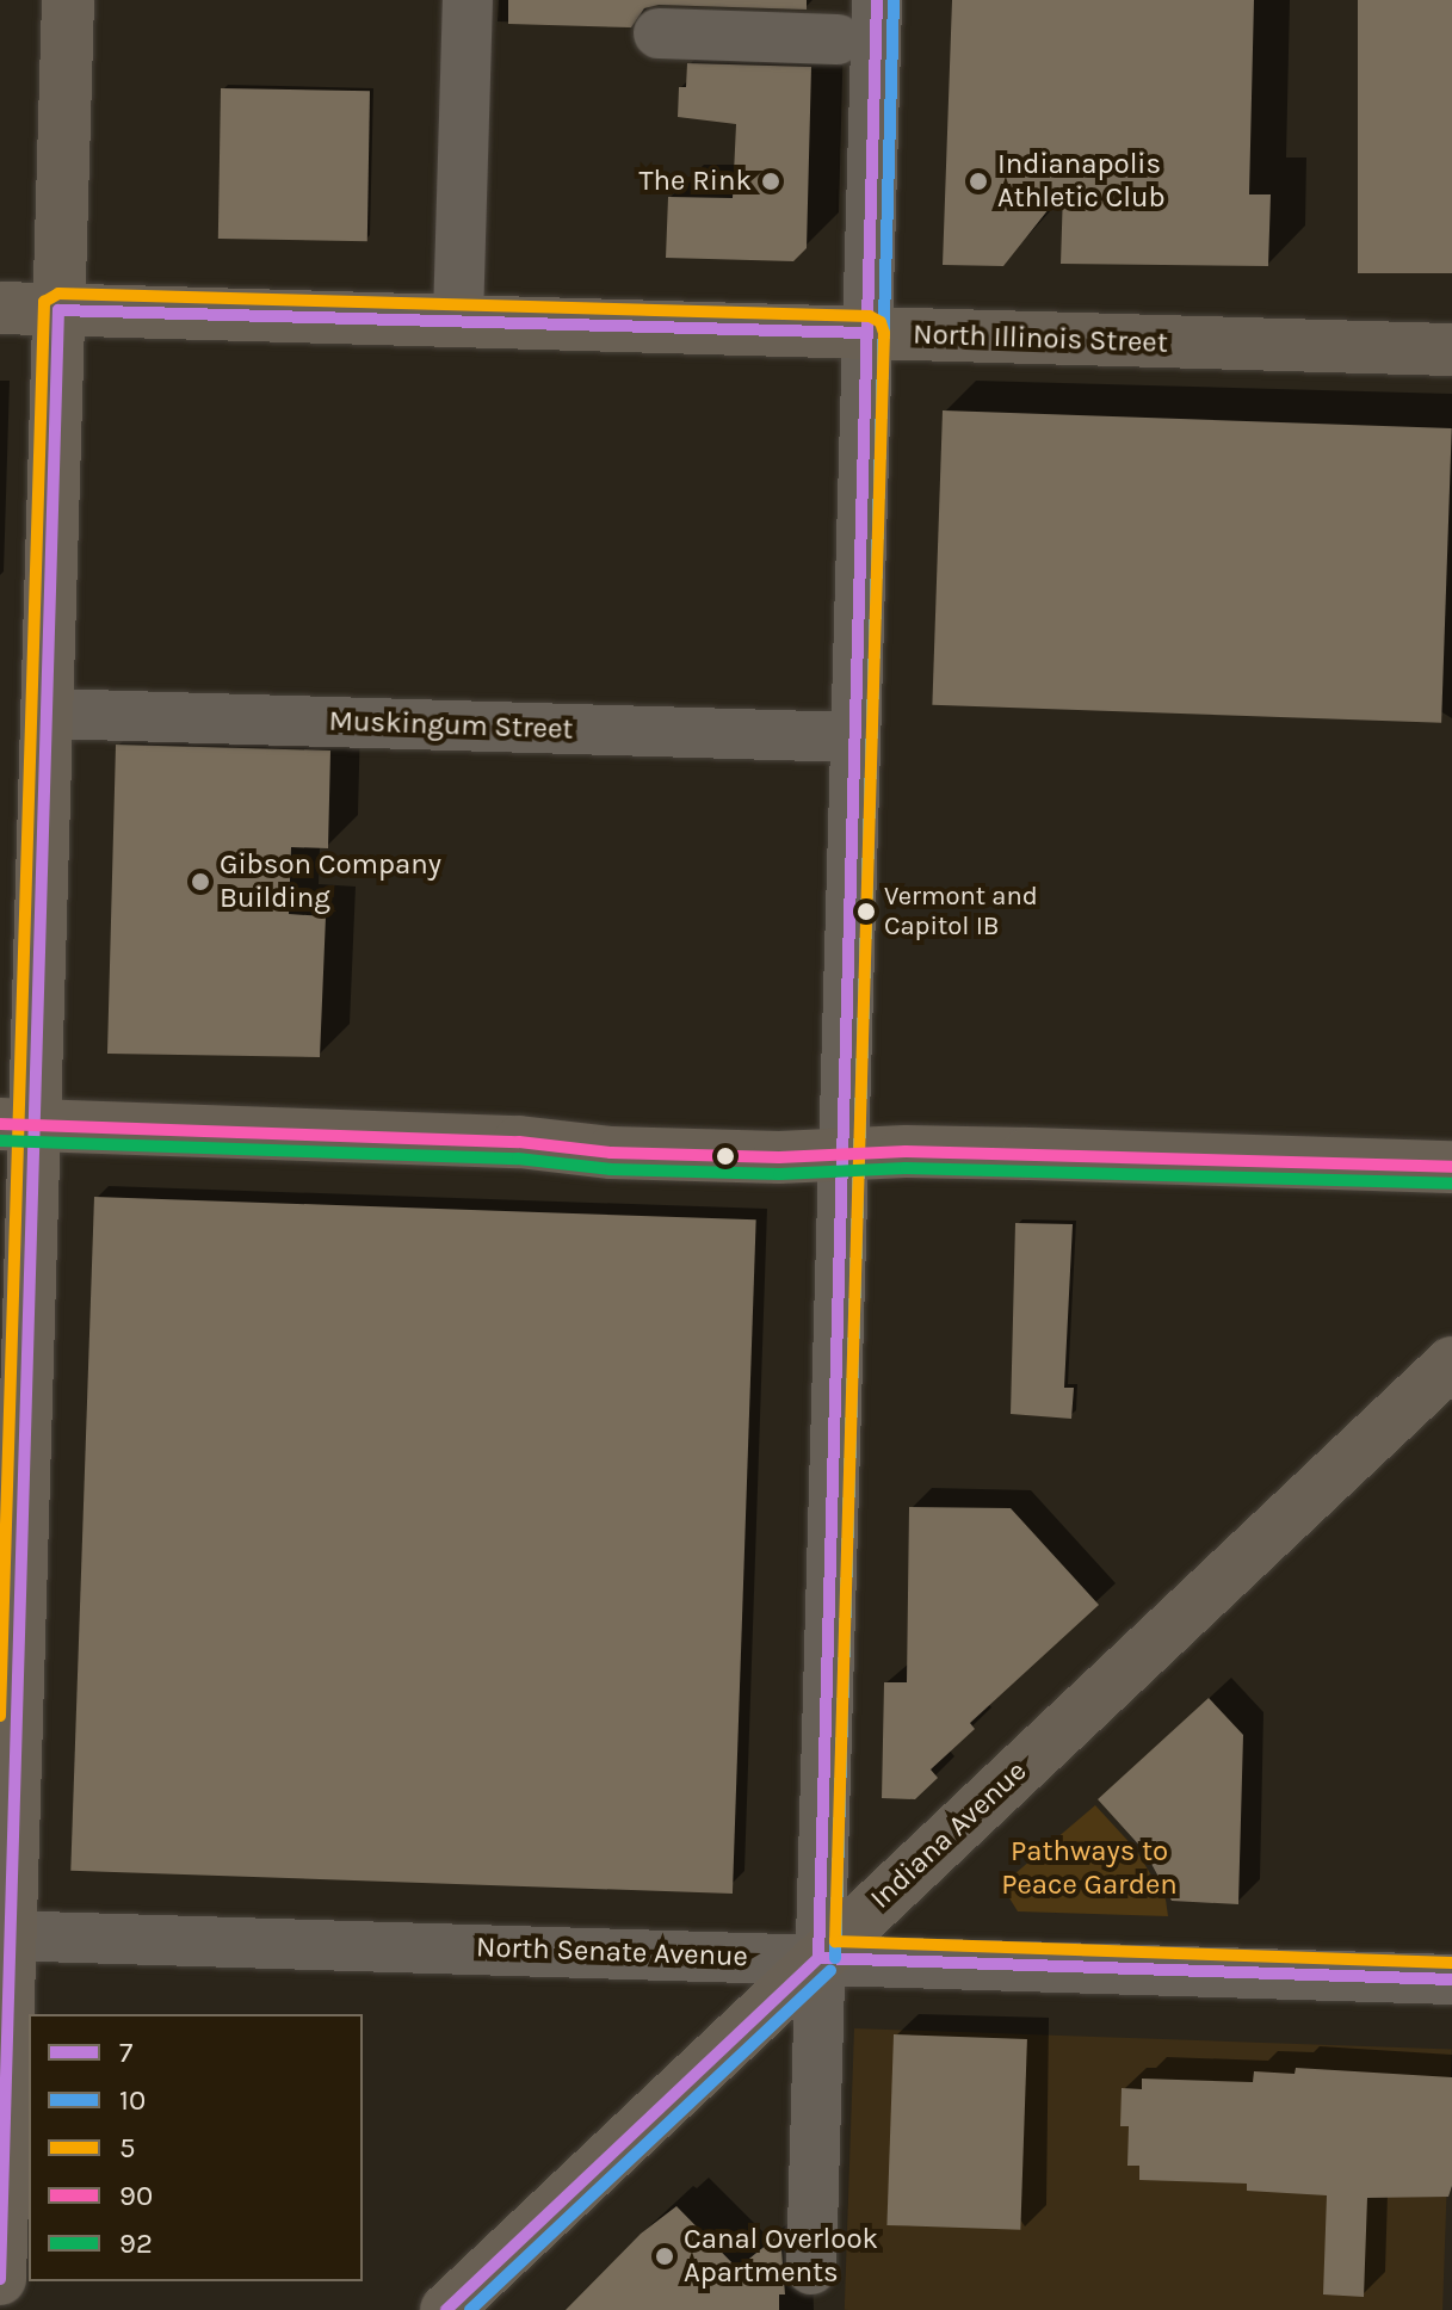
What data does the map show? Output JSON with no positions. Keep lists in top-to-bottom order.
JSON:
{
  "streets": {
    "main road": ["North Illinois Street", "Indiana Avenue"],
    "street": ["Muskingum Street", "North Senate Avenue"]
  },
  "crossings": [
    ["Indiana Avenue", "North Senate Avenue"]
  ],
  "parks": ["Pathways to Peace Garden"],
  "places": [
    "The Rink",
    "Indianapolis Athletic Club",
    "Gibson Company Building",
    "Vermont and Capitol IB",
    "Canal Overlook Apartments"
  ],
  "lines": [
    "transit line 7",
    "transit line 10",
    "transit line 5",
    "transit line 90",
    "transit line 92"
  ],
  "legend": [
    "7",
    "10",
    "5",
    "90",
    "92"
  ]
}
